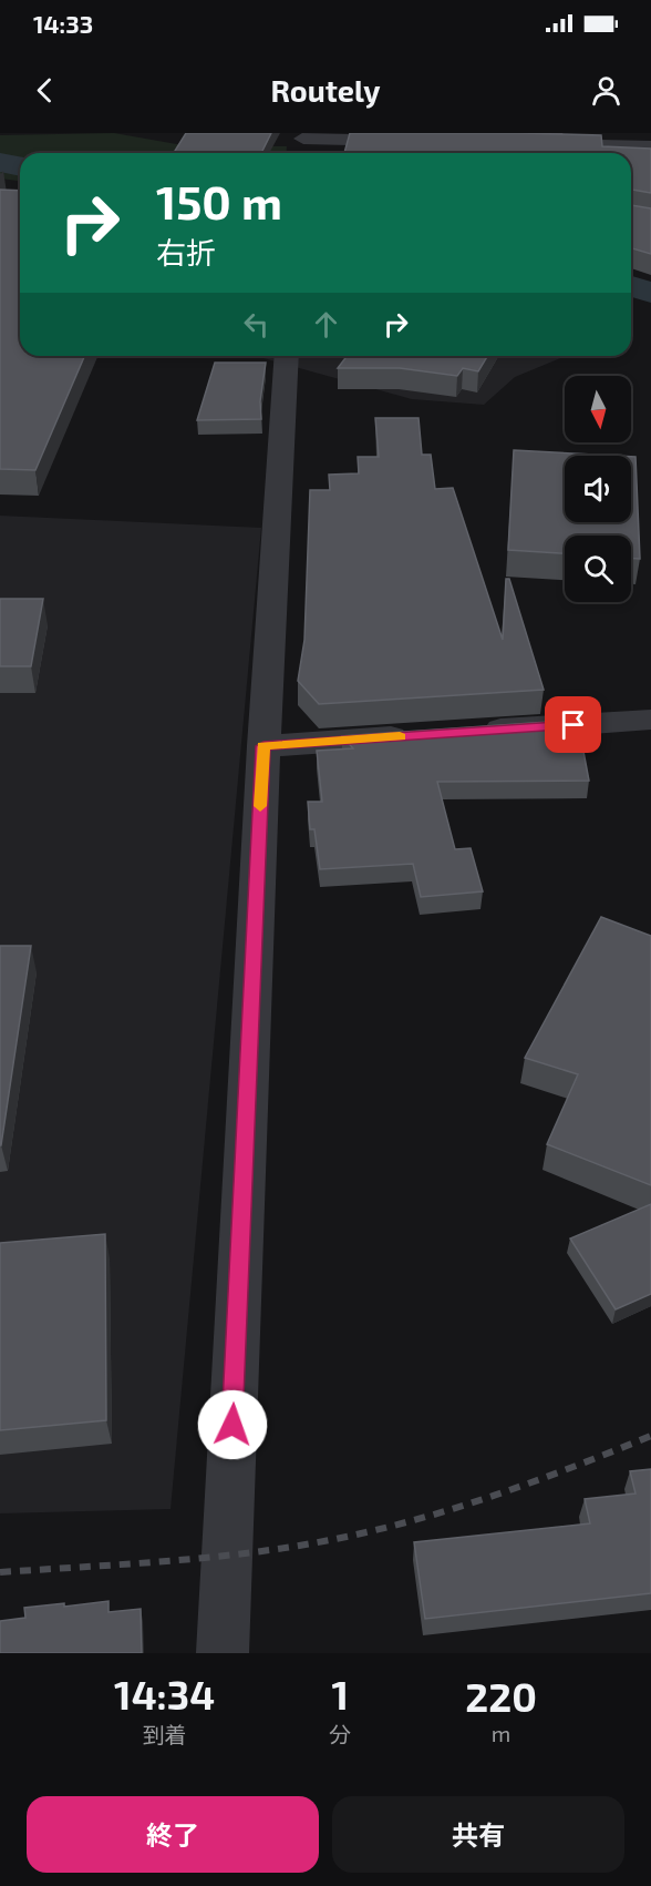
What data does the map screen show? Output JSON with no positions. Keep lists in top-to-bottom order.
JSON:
{
  "north": "bottom",
  "page": {
    "status": "14:33",
    "header": "Routely",
    "turn": ["150 m", "右折"],
    "eta": [
      "14:34",
      "到着",
      "1",
      "分",
      "220",
      "m"
    ],
    "buttons": ["終了", "共有"]
  }
}
